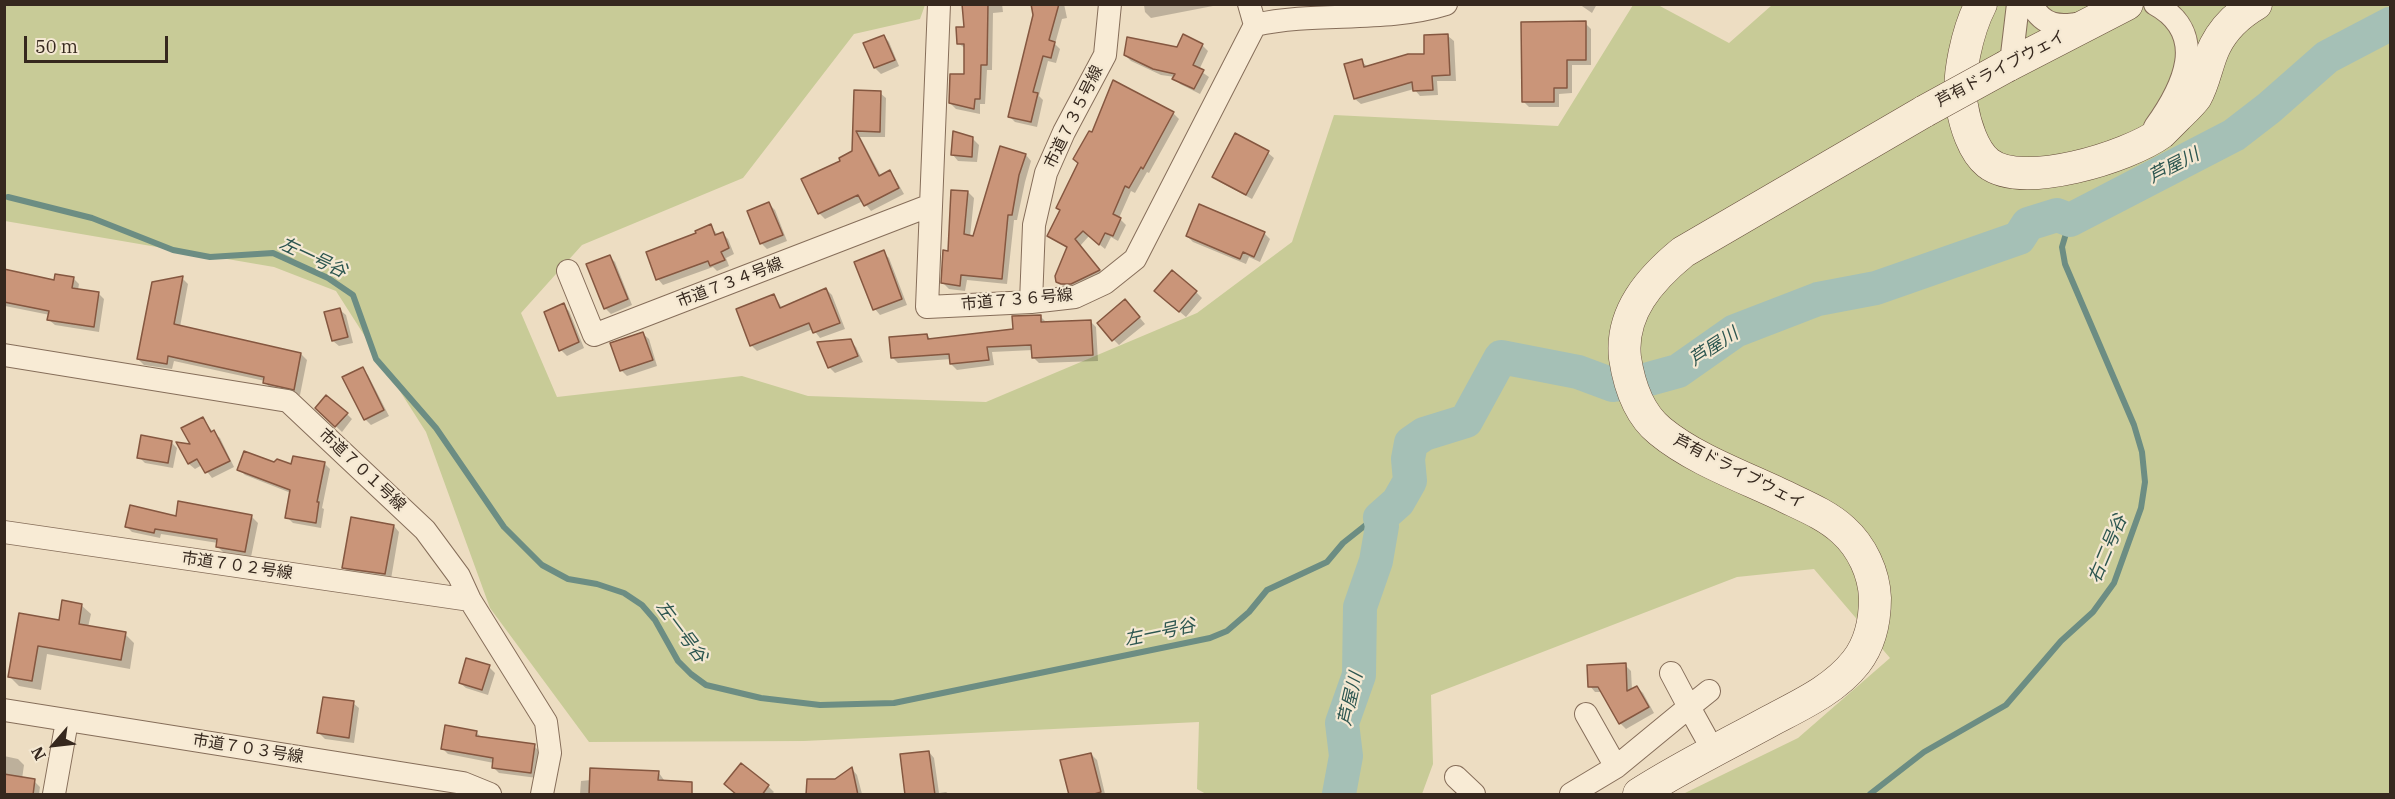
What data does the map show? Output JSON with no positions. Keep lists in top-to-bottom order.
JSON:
{
  "streets": {
    "street": [
      "芦有ドライブウェイ",
      "市道７３５号線",
      "市道７３４号線",
      "市道７３６号線",
      "市道７０１号線",
      "市道７０２号線",
      "市道７０３号線"
    ]
  },
  "crossings": [
    ["市道７３５号線", "市道７３６号線"],
    ["市道７３４号線", "市道７３６号線"],
    ["市道７０１号線", "市道７０２号線"]
  ],
  "water": ["芦屋川", "左一号谷", "右二号谷"],
  "scale_bar": "50 m",
  "north": "bottom left"
}
